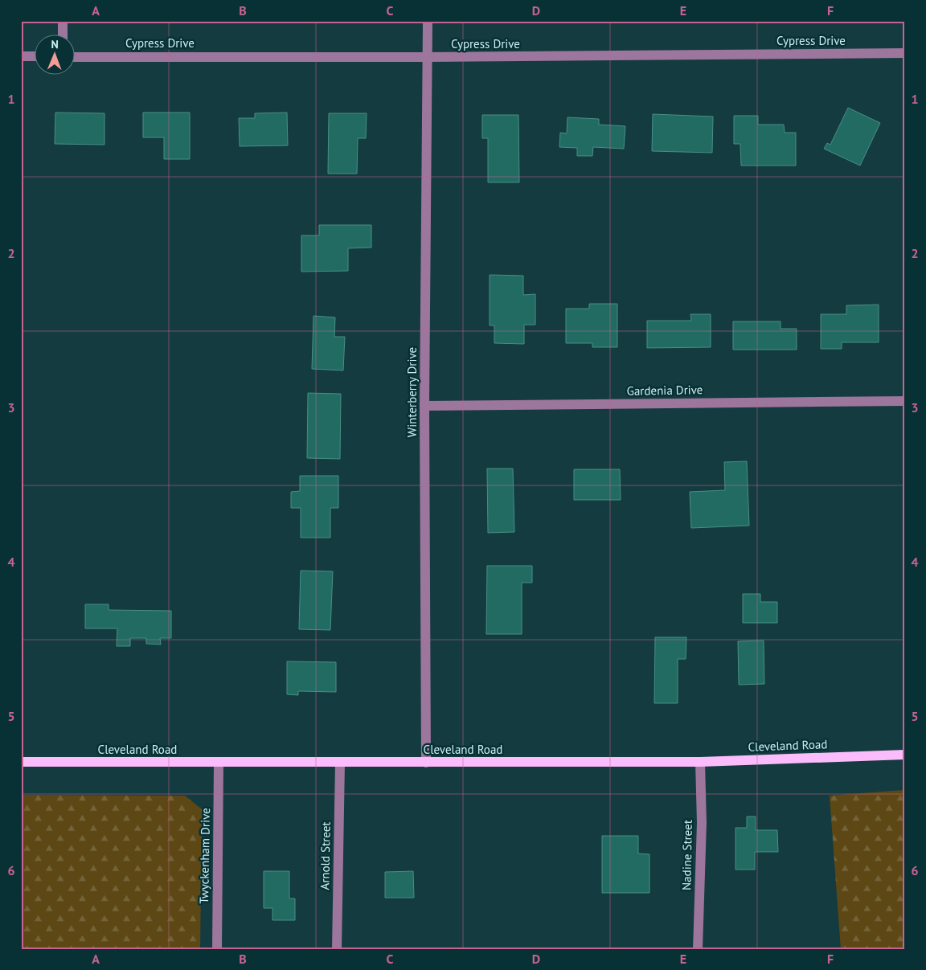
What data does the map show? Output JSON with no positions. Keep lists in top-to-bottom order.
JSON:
{
  "streets": {
    "main road": ["Cleveland Road"],
    "street": [
      "Cypress Drive",
      "Gardenia Drive",
      "Winterberry Drive",
      "Nadine Street",
      "Twyckenham Drive",
      "Arnold Street"
    ]
  },
  "crossings": [
    ["Cypress Drive", "Winterberry Drive"],
    ["Gardenia Drive", "Winterberry Drive"],
    ["Winterberry Drive", "Cleveland Road"],
    ["Cleveland Road", "Nadine Street"],
    ["Cleveland Road", "Twyckenham Drive"],
    ["Cleveland Road", "Arnold Street"]
  ],
  "north": "top",
  "grid": {
    "columns": [
      "A",
      "B",
      "C",
      "D",
      "E",
      "F"
    ],
    "rows": [
      "1",
      "2",
      "3",
      "4",
      "5",
      "6"
    ]
  }
}
